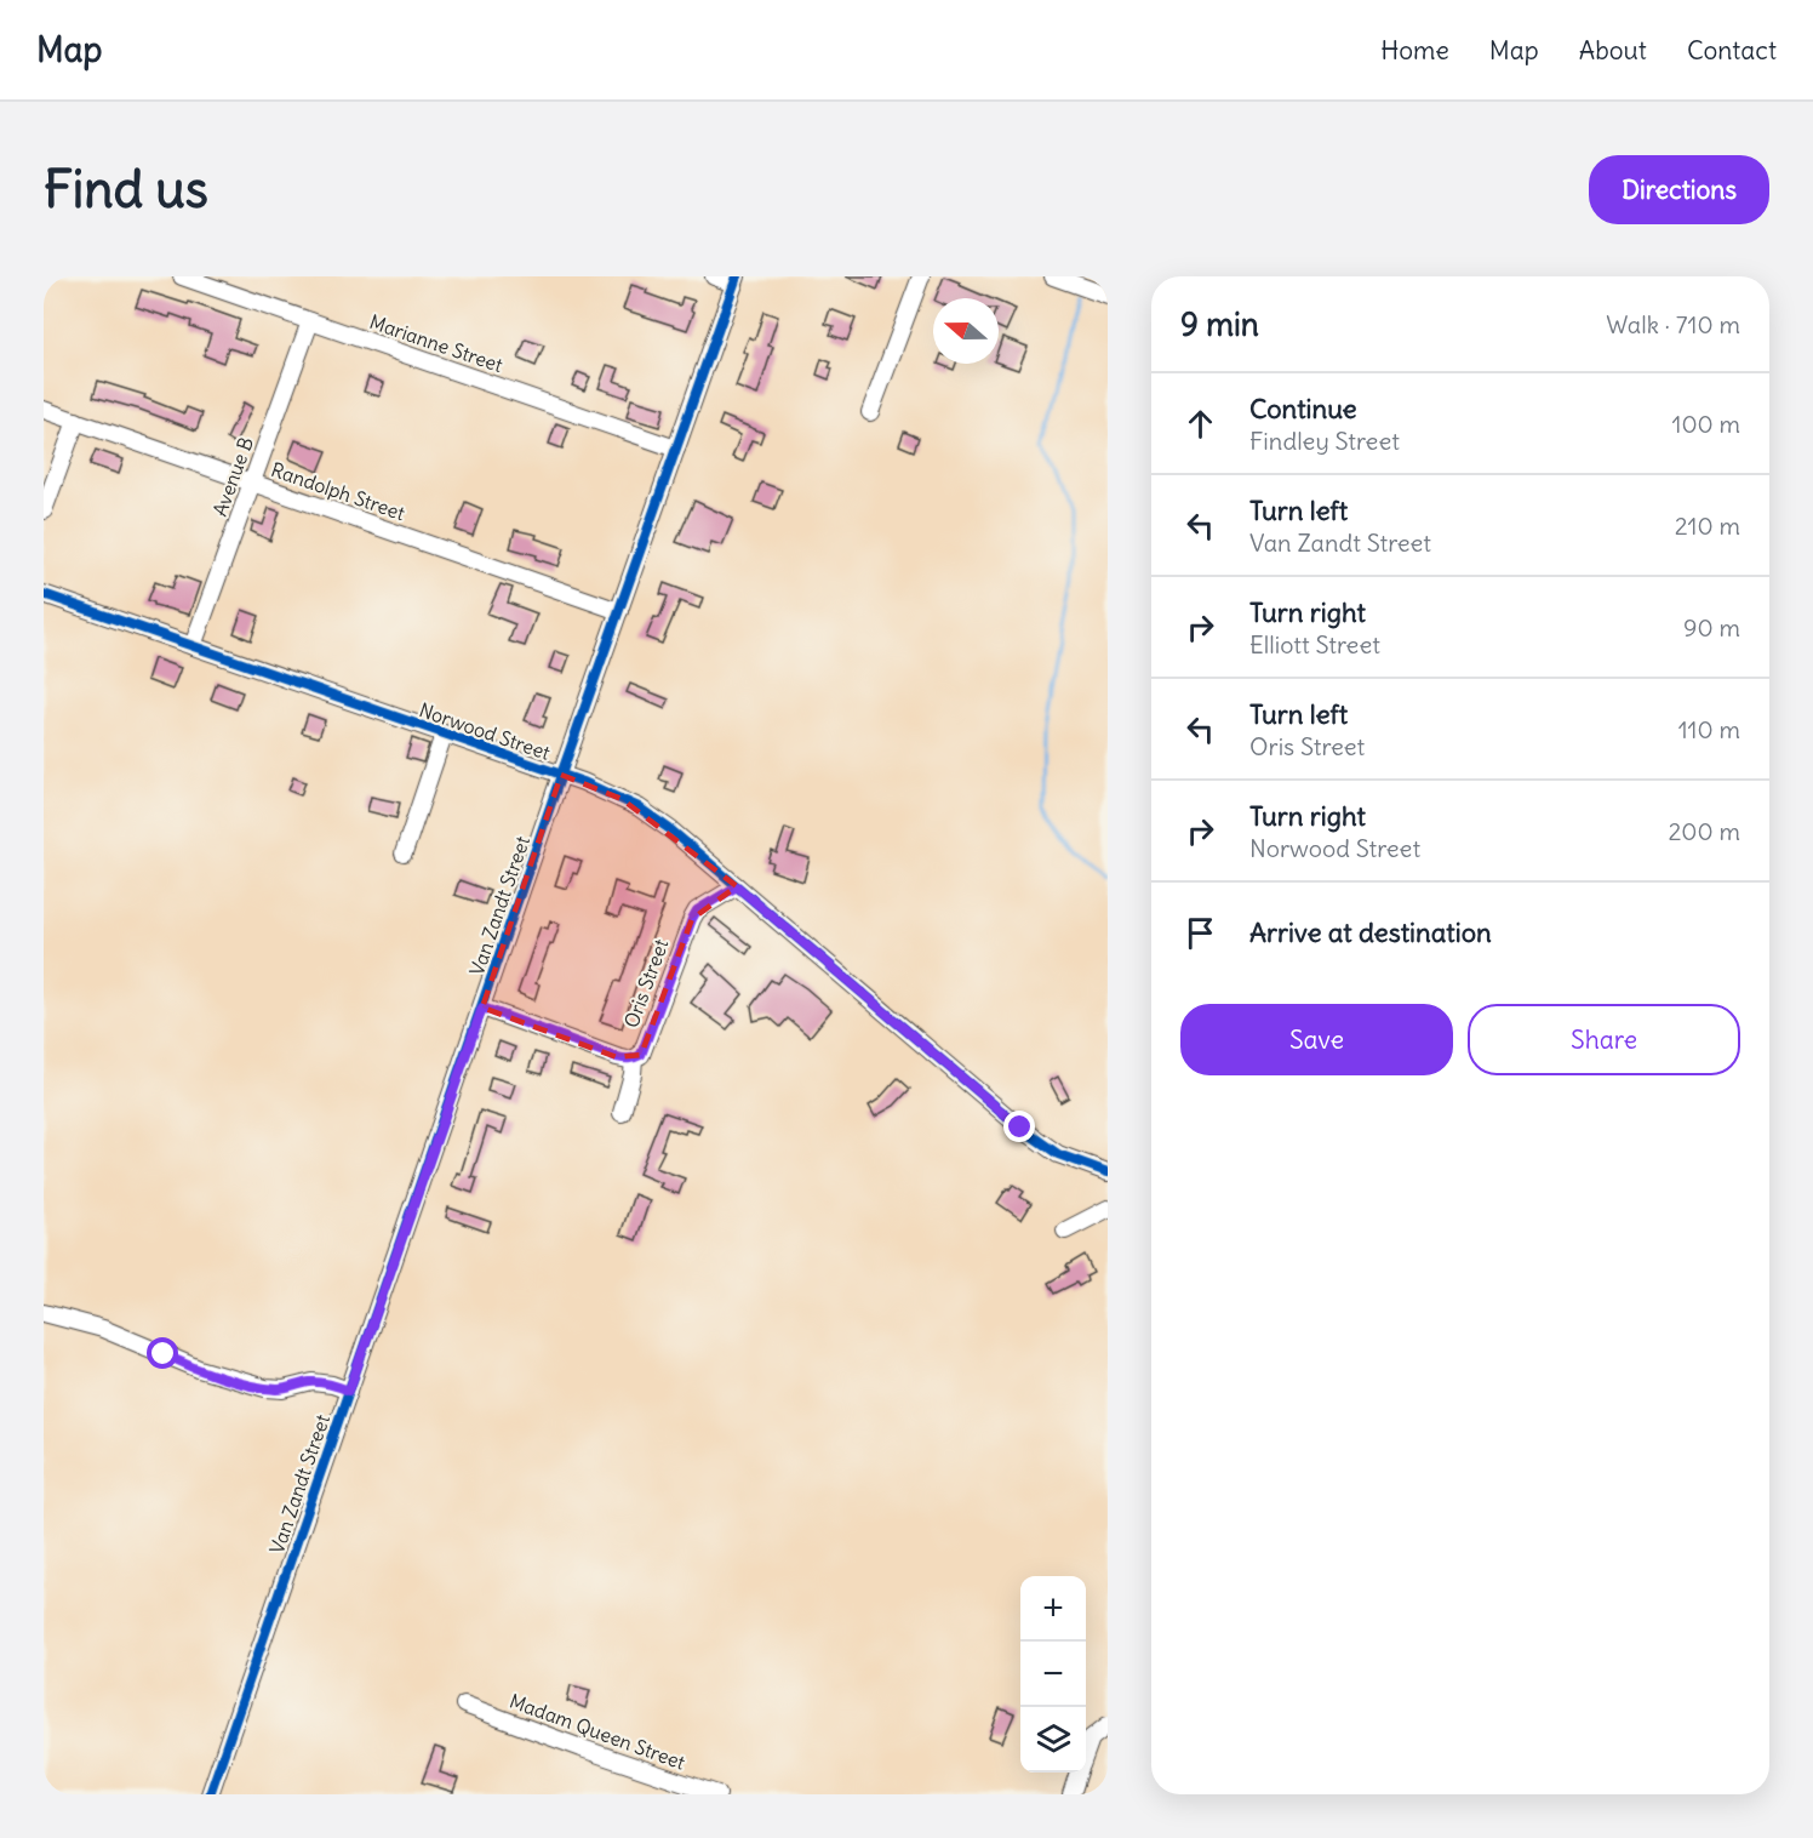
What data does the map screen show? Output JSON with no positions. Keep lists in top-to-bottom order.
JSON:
{
  "streets": {
    "street": [
      "Marianne Street",
      "Avenue B",
      "Randolph Street",
      "Norwood Street",
      "Van Zandt Street",
      "Oris Street",
      "Madam Queen Street"
    ]
  },
  "crossings": [
    ["Marianne Street", "Avenue B"],
    ["Marianne Street", "Van Zandt Street"],
    ["Avenue B", "Randolph Street"],
    ["Avenue B", "Norwood Street"],
    ["Randolph Street", "Van Zandt Street"],
    ["Norwood Street", "Van Zandt Street"],
    ["Norwood Street", "Oris Street"]
  ],
  "north": "left",
  "page": {
    "header": "Map",
    "nav": [
      "Home",
      "Map",
      "About",
      "Contact"
    ],
    "buttons": [
      "Directions",
      ["Save", "Share"]
    ],
    "title": "Find us",
    "heading": ["9 min", "Walk · 710 m"],
    "list": [
      ["Continue", "Findley Street", "100 m"],
      ["Turn left", "Van Zandt Street", "210 m"],
      ["Turn right", "Elliott Street", "90 m"],
      ["Turn left", "Oris Street", "110 m"],
      ["Turn right", "Norwood Street", "200 m"],
      "Arrive at destination"
    ],
    "map_buttons": ["+", "−"]
  }
}
